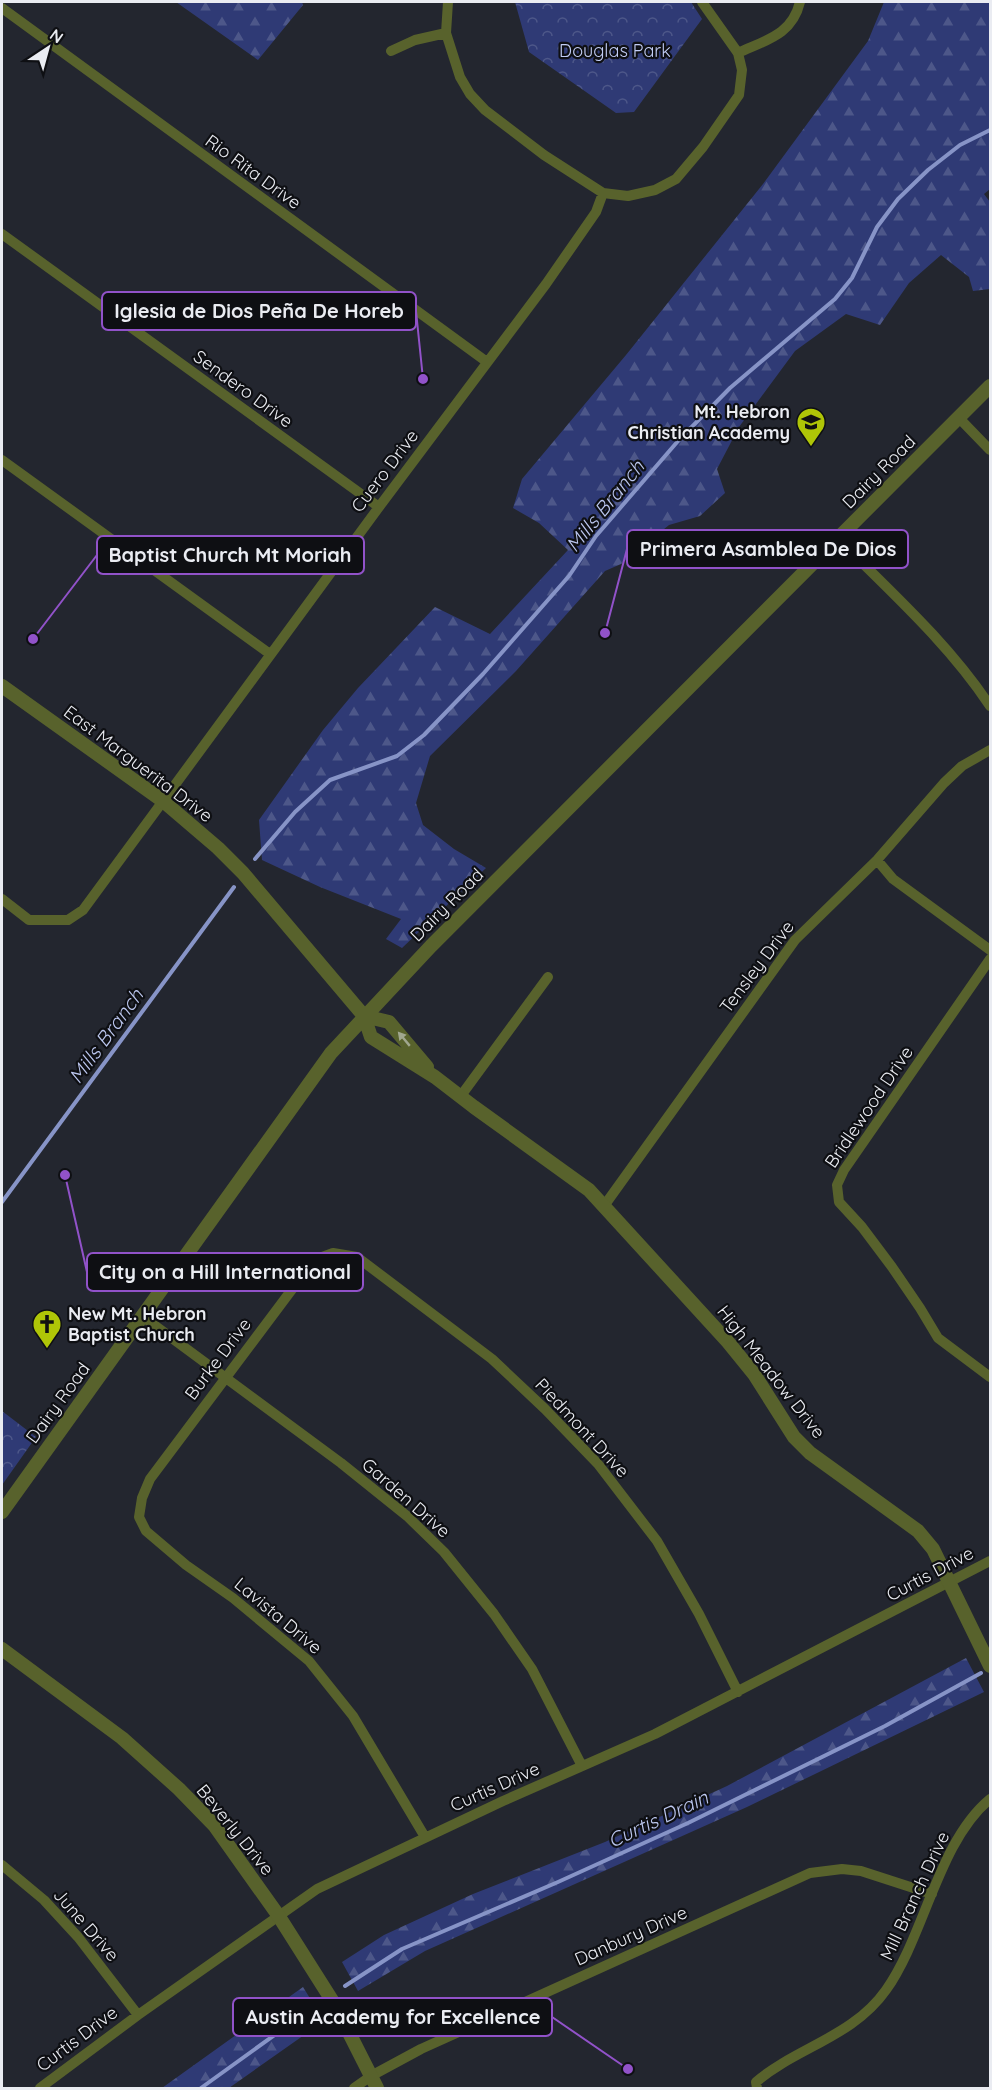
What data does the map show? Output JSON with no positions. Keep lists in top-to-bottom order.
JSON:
{
  "streets": {
    "street": [
      "Rio Rita Drive",
      "Sendero Drive",
      "Cuero Drive",
      "Dairy Road",
      "East Marguerita Drive",
      "Tensley Drive",
      "Bridlewood Drive",
      "Burke Drive",
      "High Meadow Drive",
      "Piedmont Drive",
      "Garden Drive",
      "Curtis Drive",
      "Lavista Drive",
      "Beverly Drive",
      "Mill Branch Drive",
      "June Drive",
      "Danbury Drive"
    ]
  },
  "crossings": [
    ["Rio Rita Drive", "Cuero Drive"],
    ["Sendero Drive", "Cuero Drive"],
    ["Cuero Drive", "East Marguerita Drive"],
    ["Dairy Road", "East Marguerita Drive"],
    ["Dairy Road", "High Meadow Drive"],
    ["Dairy Road", "Garden Drive"],
    ["East Marguerita Drive", "High Meadow Drive"],
    ["Tensley Drive", "High Meadow Drive"],
    ["Burke Drive", "Piedmont Drive"],
    ["Burke Drive", "Garden Drive"],
    ["Burke Drive", "Lavista Drive"],
    ["High Meadow Drive", "Curtis Drive"],
    ["Piedmont Drive", "Curtis Drive"],
    ["Garden Drive", "Curtis Drive"],
    ["Curtis Drive", "Lavista Drive"],
    ["Curtis Drive", "Beverly Drive"],
    ["Curtis Drive", "June Drive"],
    ["Beverly Drive", "Danbury Drive"],
    ["Mill Branch Drive", "Danbury Drive"]
  ],
  "water": ["Mills Branch", "Curtis Drain"],
  "parks": ["Douglas Park"],
  "places": {
    "other": [
      "Iglesia de Dios Peña De Horeb",
      "Primera Asamblea De Dios",
      "Baptist Church Mt Moriah",
      "City on a Hill International",
      "Austin Academy for Excellence"
    ],
    "school or university": ["Mt. Hebron Christian Academy"],
    "church": ["New Mt. Hebron Baptist Church"]
  },
  "north": "top right"
}
